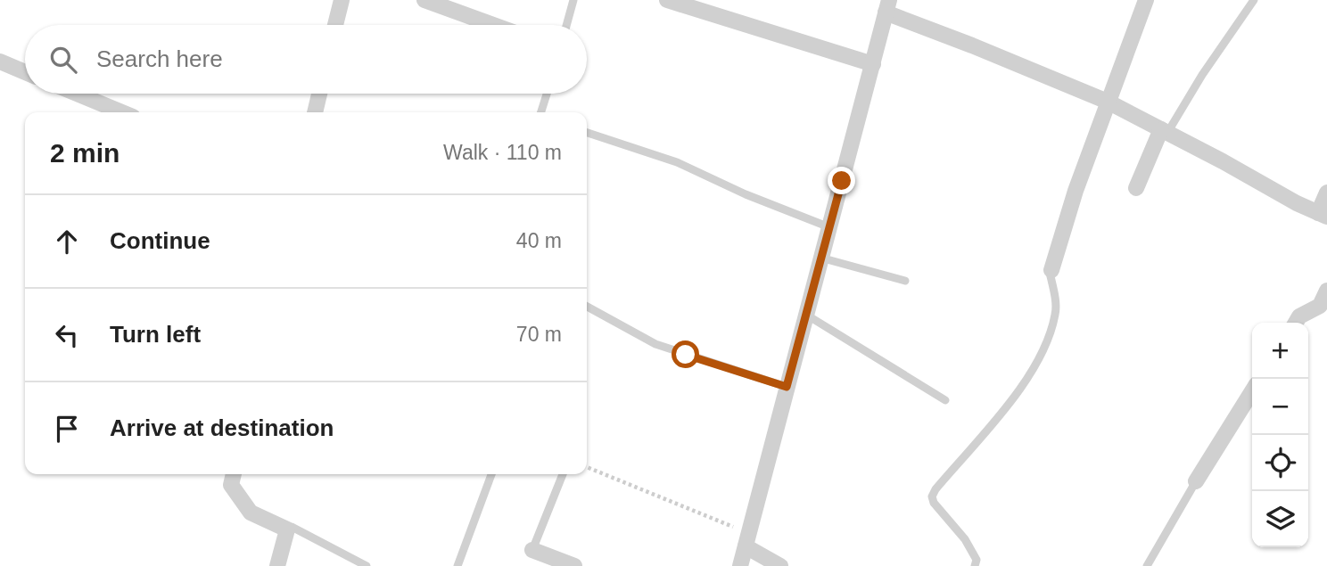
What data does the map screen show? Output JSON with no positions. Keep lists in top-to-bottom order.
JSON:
{
  "page": {
    "search": "Search here",
    "heading": ["2 min", "Walk · 110 m"],
    "list": [
      ["Continue", "40 m"],
      ["Turn left", "70 m"],
      "Arrive at destination"
    ],
    "map_buttons": ["+", "−"]
  }
}
